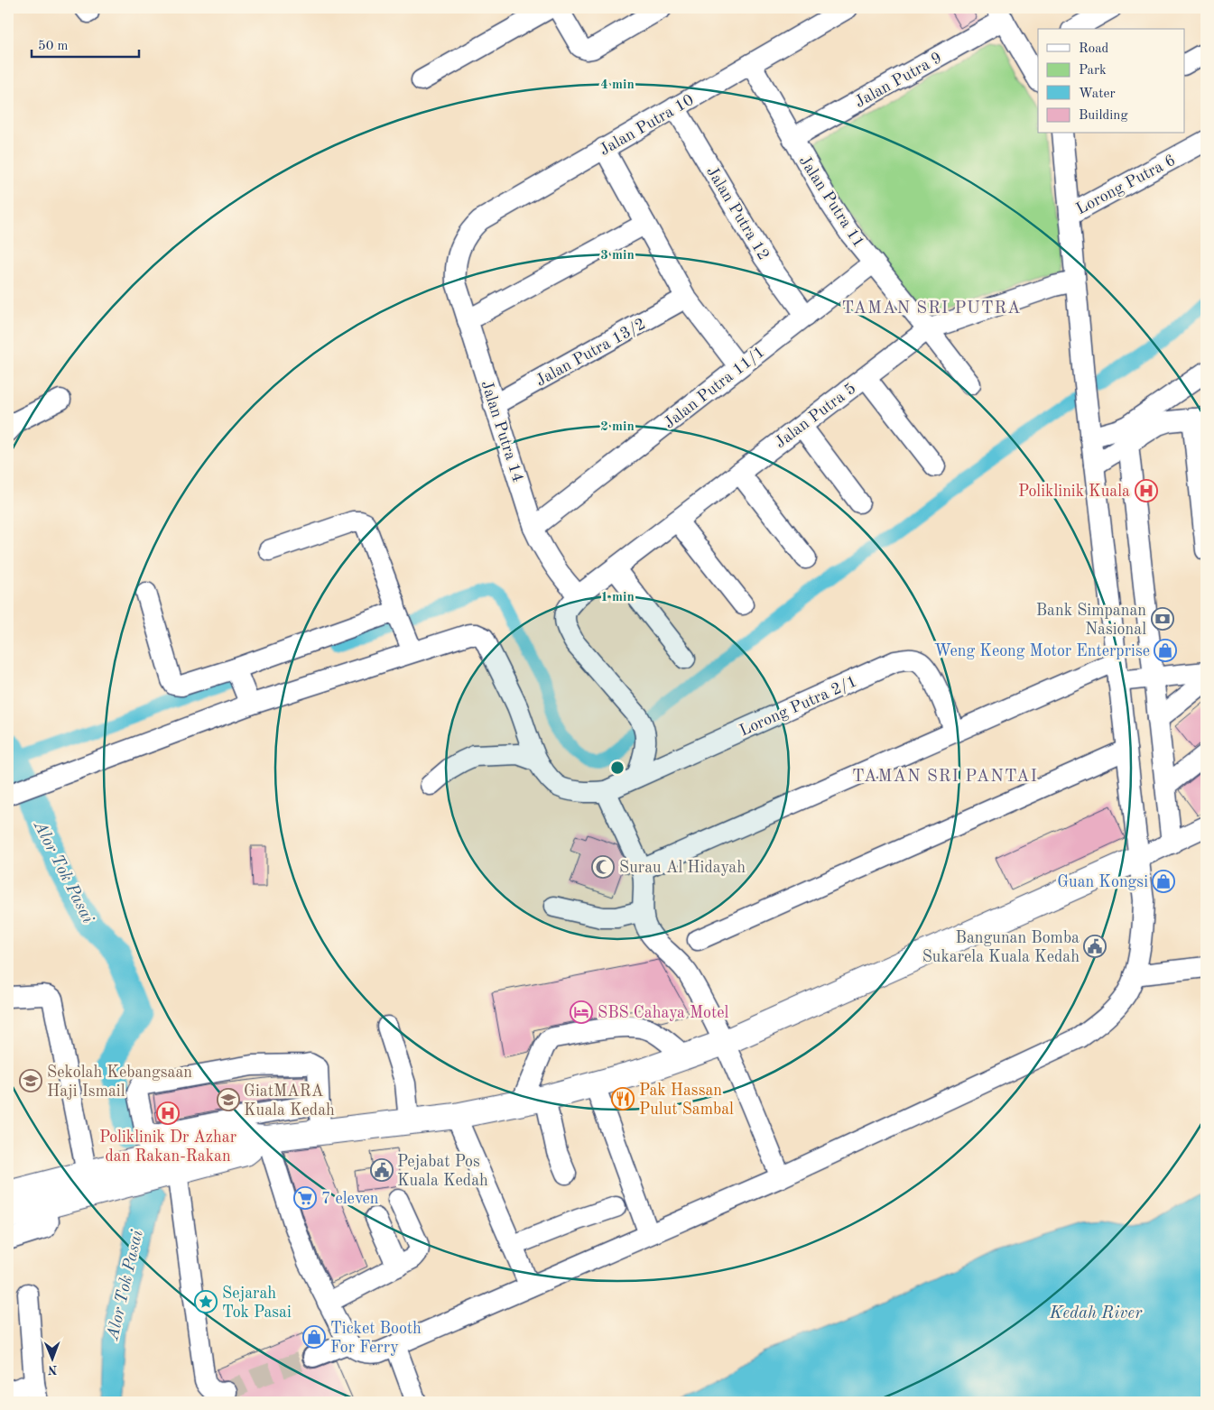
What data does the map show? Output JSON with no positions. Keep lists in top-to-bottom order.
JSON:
{
  "streets": {
    "street": [
      "Jalan Putra 9",
      "Jalan Putra 10",
      "Lorong Putra 6",
      "Jalan Putra 11",
      "Jalan Putra 12",
      "Jalan Putra 13/2",
      "Jalan Putra 11/1",
      "Jalan Putra 5",
      "Jalan Putra 14",
      "Lorong Putra 2/1"
    ]
  },
  "crossings": [
    ["Jalan Putra 9", "Jalan Putra 11"],
    ["Jalan Putra 10", "Jalan Putra 11"],
    ["Jalan Putra 10", "Jalan Putra 12"],
    ["Jalan Putra 10", "Jalan Putra 14"],
    ["Jalan Putra 11", "Jalan Putra 11/1"],
    ["Jalan Putra 11", "Jalan Putra 5"],
    ["Jalan Putra 12", "Jalan Putra 11/1"],
    ["Jalan Putra 13/2", "Jalan Putra 14"],
    ["Jalan Putra 11/1", "Jalan Putra 14"],
    ["Jalan Putra 5", "Jalan Putra 14"],
    ["Jalan Putra 5", "Lorong Putra 2/1"]
  ],
  "districts": ["TAMAN SRI PUTRA", "TAMAN SRI PANTAI"],
  "water": ["Alor Tok Pasai", "Kedah River"],
  "places": {
    "hospital": ["Poliklinik Kuala", "Poliklinik Dr Azhar dan Rakan-Rakan"],
    "bank": ["Bank Simpanan Nasional"],
    "shop": ["Weng Keong Motor Enterprise", "Guan Kongsi", "Ticket Booth For Ferry"],
    "mosque": ["Surau Al Hidayah"],
    "public building": ["Bangunan Bomba Sukarela Kuala Kedah", "Pejabat Pos Kuala Kedah"],
    "hotel": ["SBS Cahaya Motel"],
    "school or university": ["Sekolah Kebangsaan Haji Ismail", "GiatMARA Kuala Kedah"],
    "restaurant": ["Pak Hassan Pulut Sambal"],
    "supermarket": ["7 eleven"],
    "place": ["Sejarah Tok Pasai"]
  },
  "legend": [
    "Road",
    "Park",
    "Water",
    "Building"
  ],
  "scale_bar": "50 m",
  "north": "bottom",
  "rings": [
    "4 min",
    "3 min",
    "2 min",
    "1 min"
  ]
}
